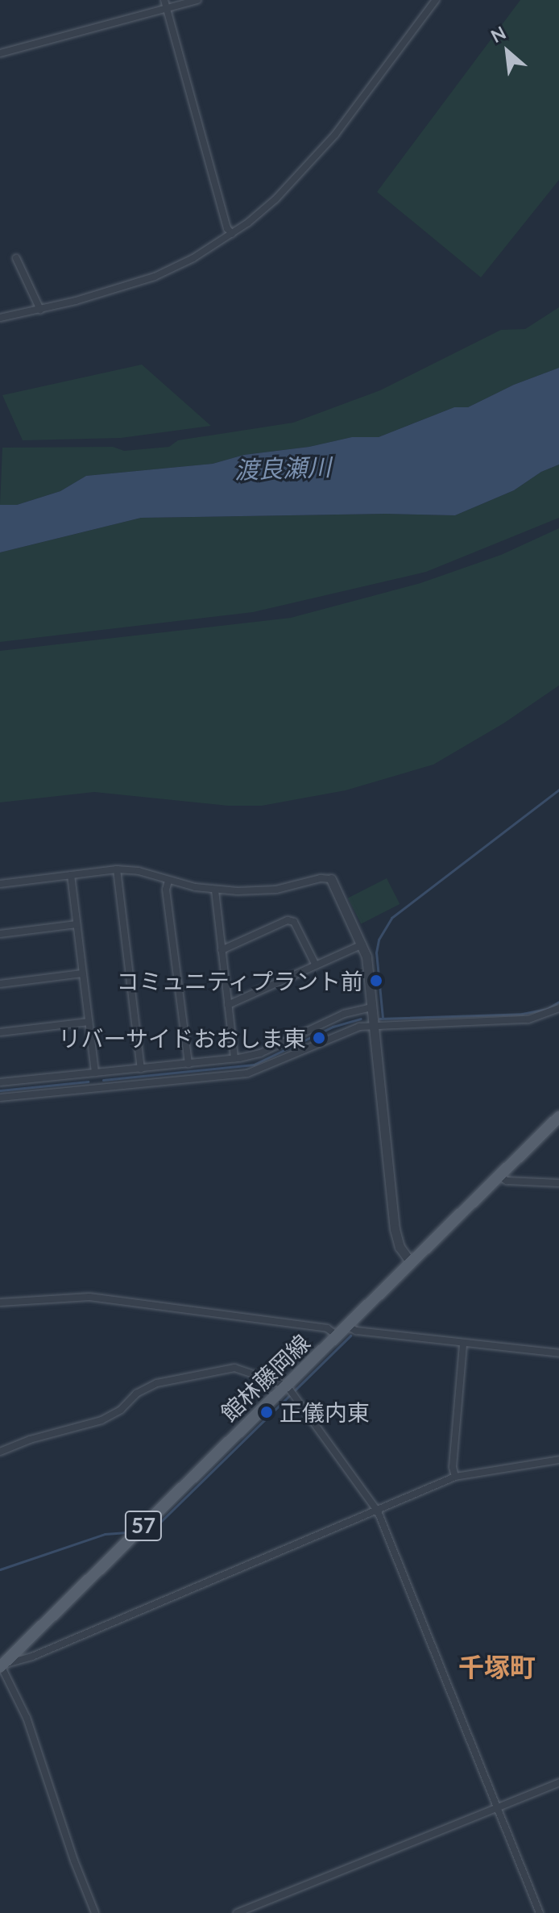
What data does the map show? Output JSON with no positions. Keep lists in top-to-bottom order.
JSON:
{
  "streets": {
    "main road": ["館林藤岡線", "57"]
  },
  "districts": ["千塚町"],
  "water": ["渡良瀬川"],
  "places": ["コミュニティプラント前", "リバーサイドおおしま東", "正儀内東"],
  "north": "top left"
}
